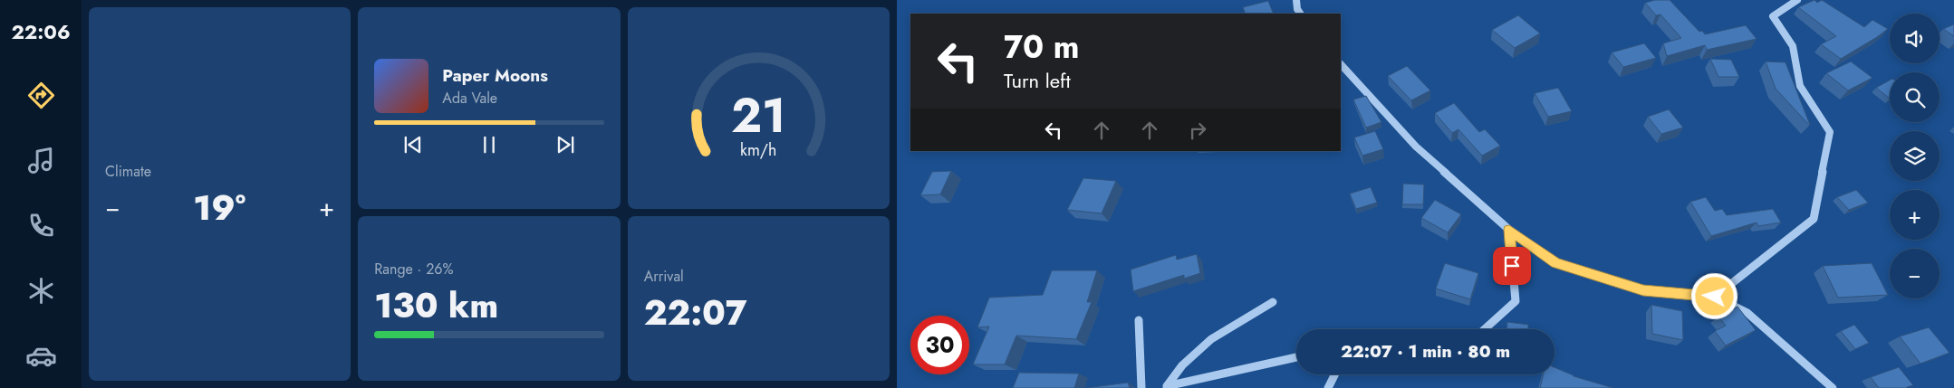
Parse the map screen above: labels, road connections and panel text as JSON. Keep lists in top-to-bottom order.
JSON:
{
  "page": {
    "tabs": "22:06",
    "tile": [
      "Climate",
      ["Range · 26%", "130 km"],
      ["Arrival", "22:07"]
    ],
    "map_buttons": ["+", "−"],
    "turn": ["70 m", "Turn left"],
    "song": ["Paper Moons", "Ada Vale"],
    "heat": ["−", "19°", "+"],
    "limit": "30",
    "trip": "22:07 · 1 min · 80 m",
    "gauge": ["21", "km/h"]
  }
}
